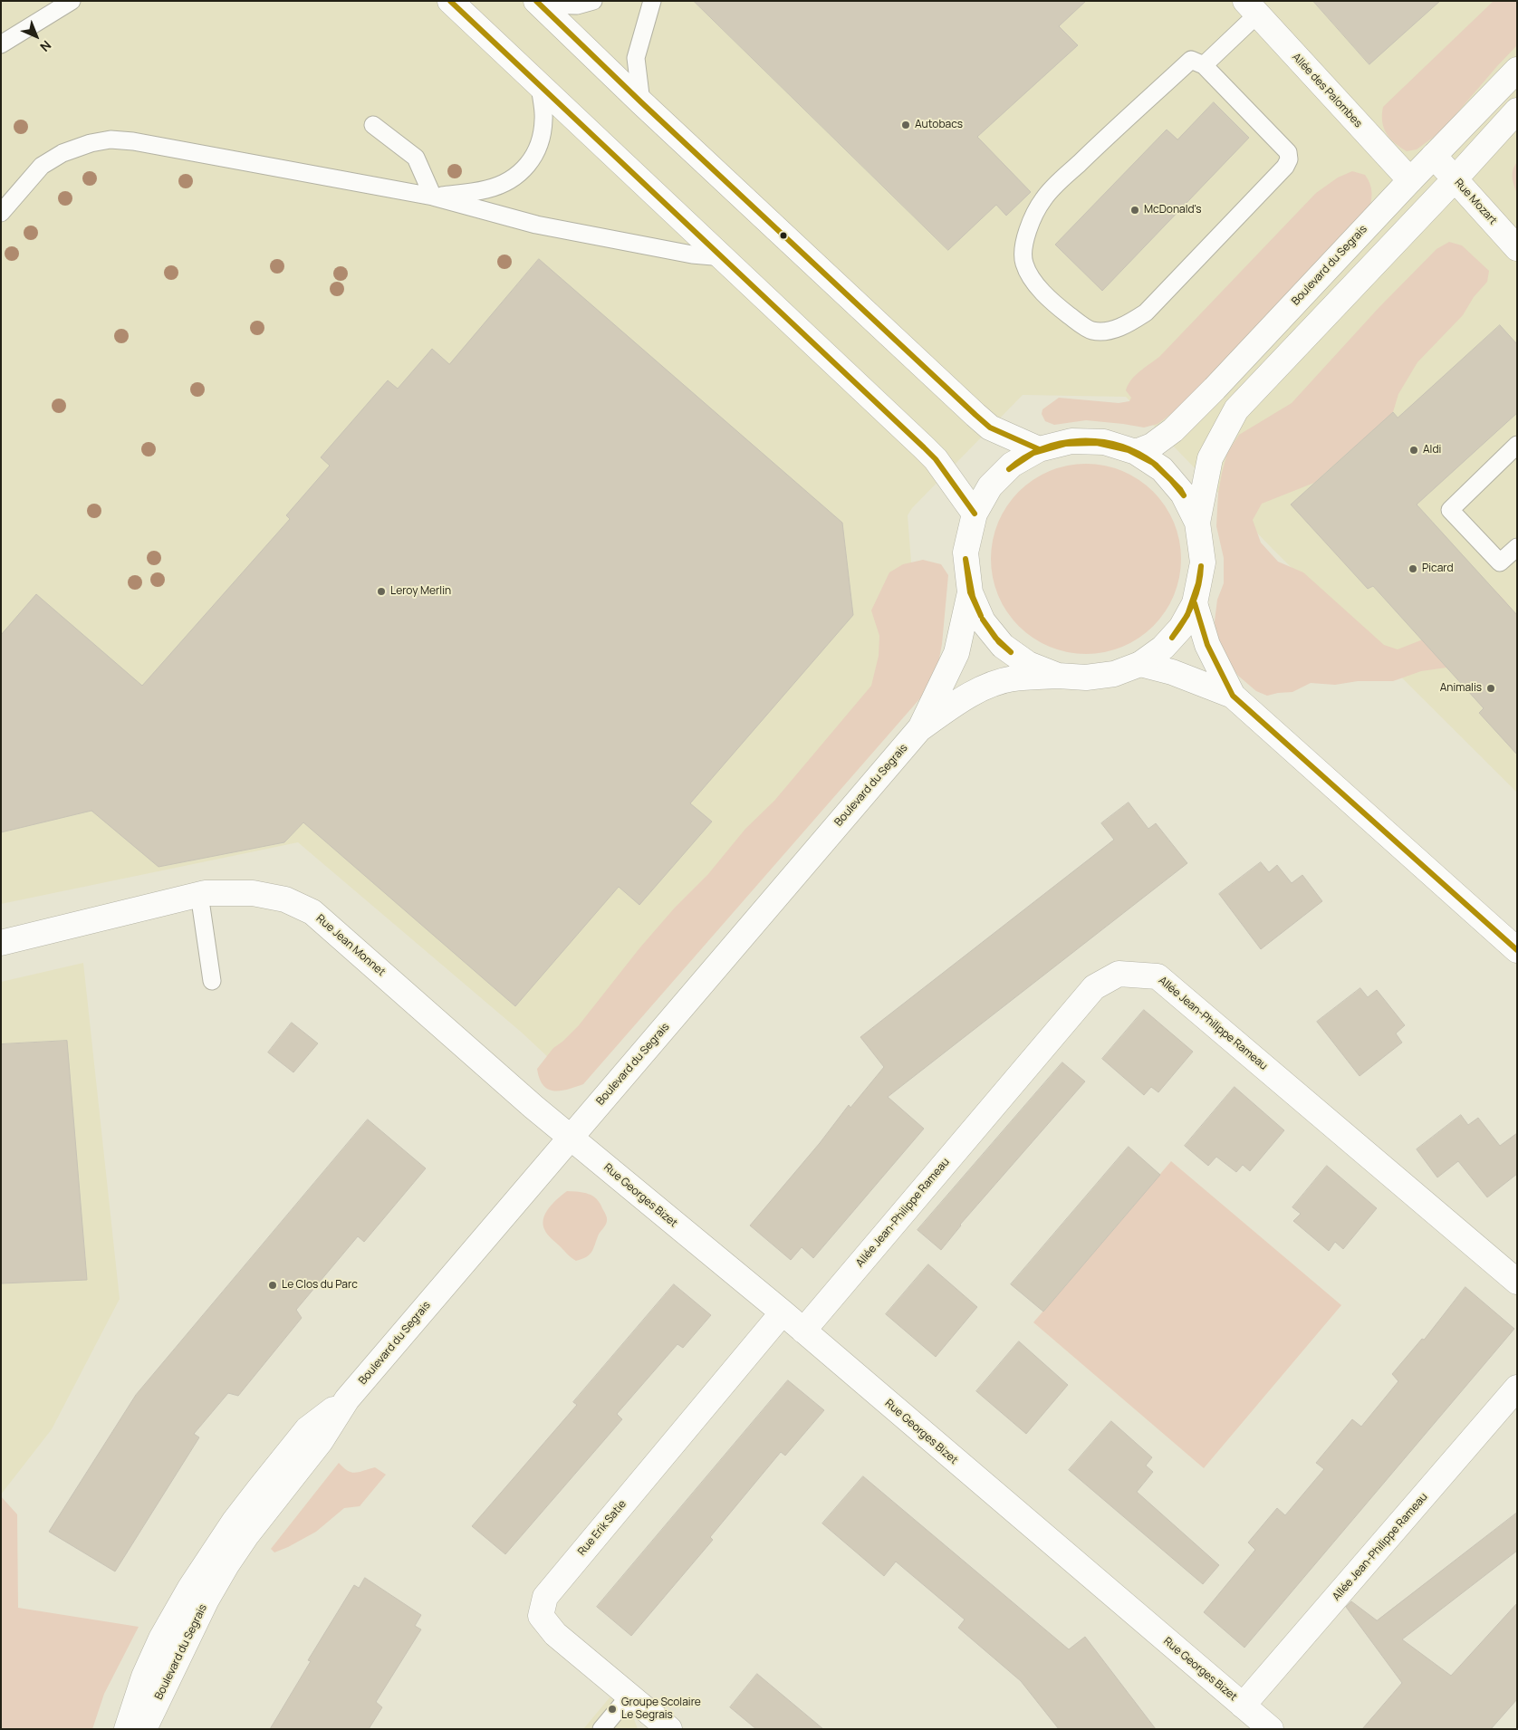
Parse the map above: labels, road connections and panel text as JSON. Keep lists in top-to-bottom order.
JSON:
{
  "streets": {
    "street": [
      "Allée des Palombes",
      "Rue Mozart",
      "Boulevard du Segrais",
      "Rue Jean Monnet",
      "Allée Jean-Philippe Rameau",
      "Rue Georges Bizet",
      "Rue Erik Satie"
    ]
  },
  "crossings": [
    ["Allée des Palombes", "Boulevard du Segrais"],
    ["Rue Mozart", "Boulevard du Segrais"],
    ["Boulevard du Segrais", "Rue Jean Monnet"],
    ["Boulevard du Segrais", "Rue Georges Bizet"],
    ["Rue Jean Monnet", "Rue Georges Bizet"],
    ["Allée Jean-Philippe Rameau", "Rue Georges Bizet"],
    ["Rue Georges Bizet", "Rue Erik Satie"]
  ],
  "places": [
    "Autobacs",
    "McDonald's",
    "Aldi",
    "Picard",
    "Leroy Merlin",
    "Animalis",
    "Le Clos du Parc",
    "Groupe Scolaire Le Segrais"
  ],
  "north": "bottom right"
}
